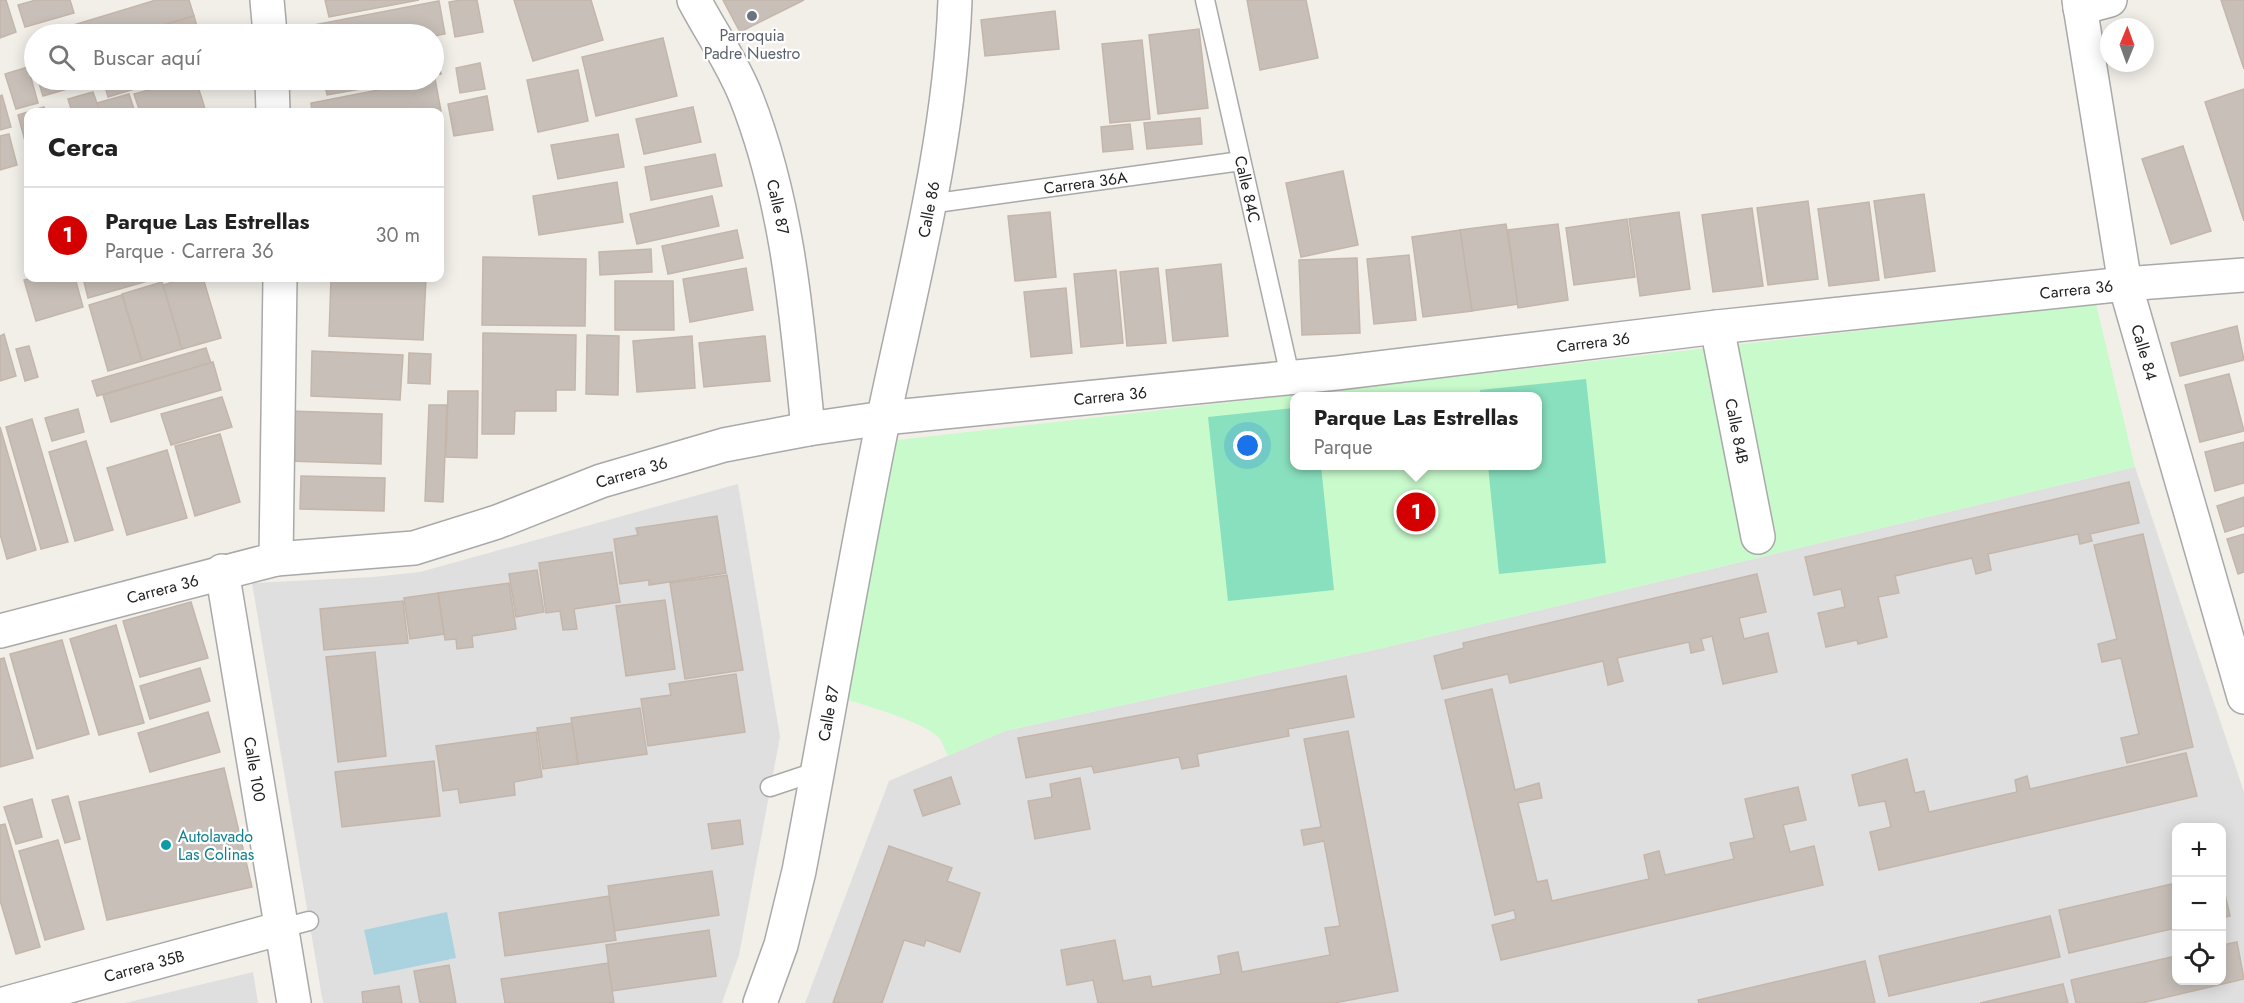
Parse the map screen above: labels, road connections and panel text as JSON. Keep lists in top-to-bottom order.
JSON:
{
  "streets": {
    "street": [
      "Calle 87",
      "Calle 86",
      "Carrera 36",
      "Calle 84",
      "Calle 84B",
      "Calle 100",
      "Carrera 35B"
    ],
    "lane": ["Carrera 36A", "Calle 84C"]
  },
  "crossings": [
    ["Carrera 36A", "Calle 84C"],
    ["Carrera 36A", "Calle 86"],
    ["Calle 84C", "Carrera 36"],
    ["Calle 87", "Calle 86"],
    ["Calle 87", "Carrera 36"],
    ["Calle 86", "Carrera 36"],
    ["Carrera 36", "Calle 84"],
    ["Carrera 36", "Calle 84B"],
    ["Carrera 36", "Calle 100"],
    ["Calle 100", "Carrera 35B"]
  ],
  "places": ["Parroquia Padre Nuestro", "Autolavado Las Colinas"],
  "north": "top",
  "page": {
    "search": "Buscar aquí",
    "heading": "Cerca",
    "list": [
      {
        "mark": "1",
        "name": "Parque Las Estrellas",
        "note": "Parque · Carrera 36",
        "value": "30 m"
      }
    ],
    "popup": ["Parque Las Estrellas", "Parque"],
    "pins": "1",
    "map_buttons": ["+", "−"]
  }
}
